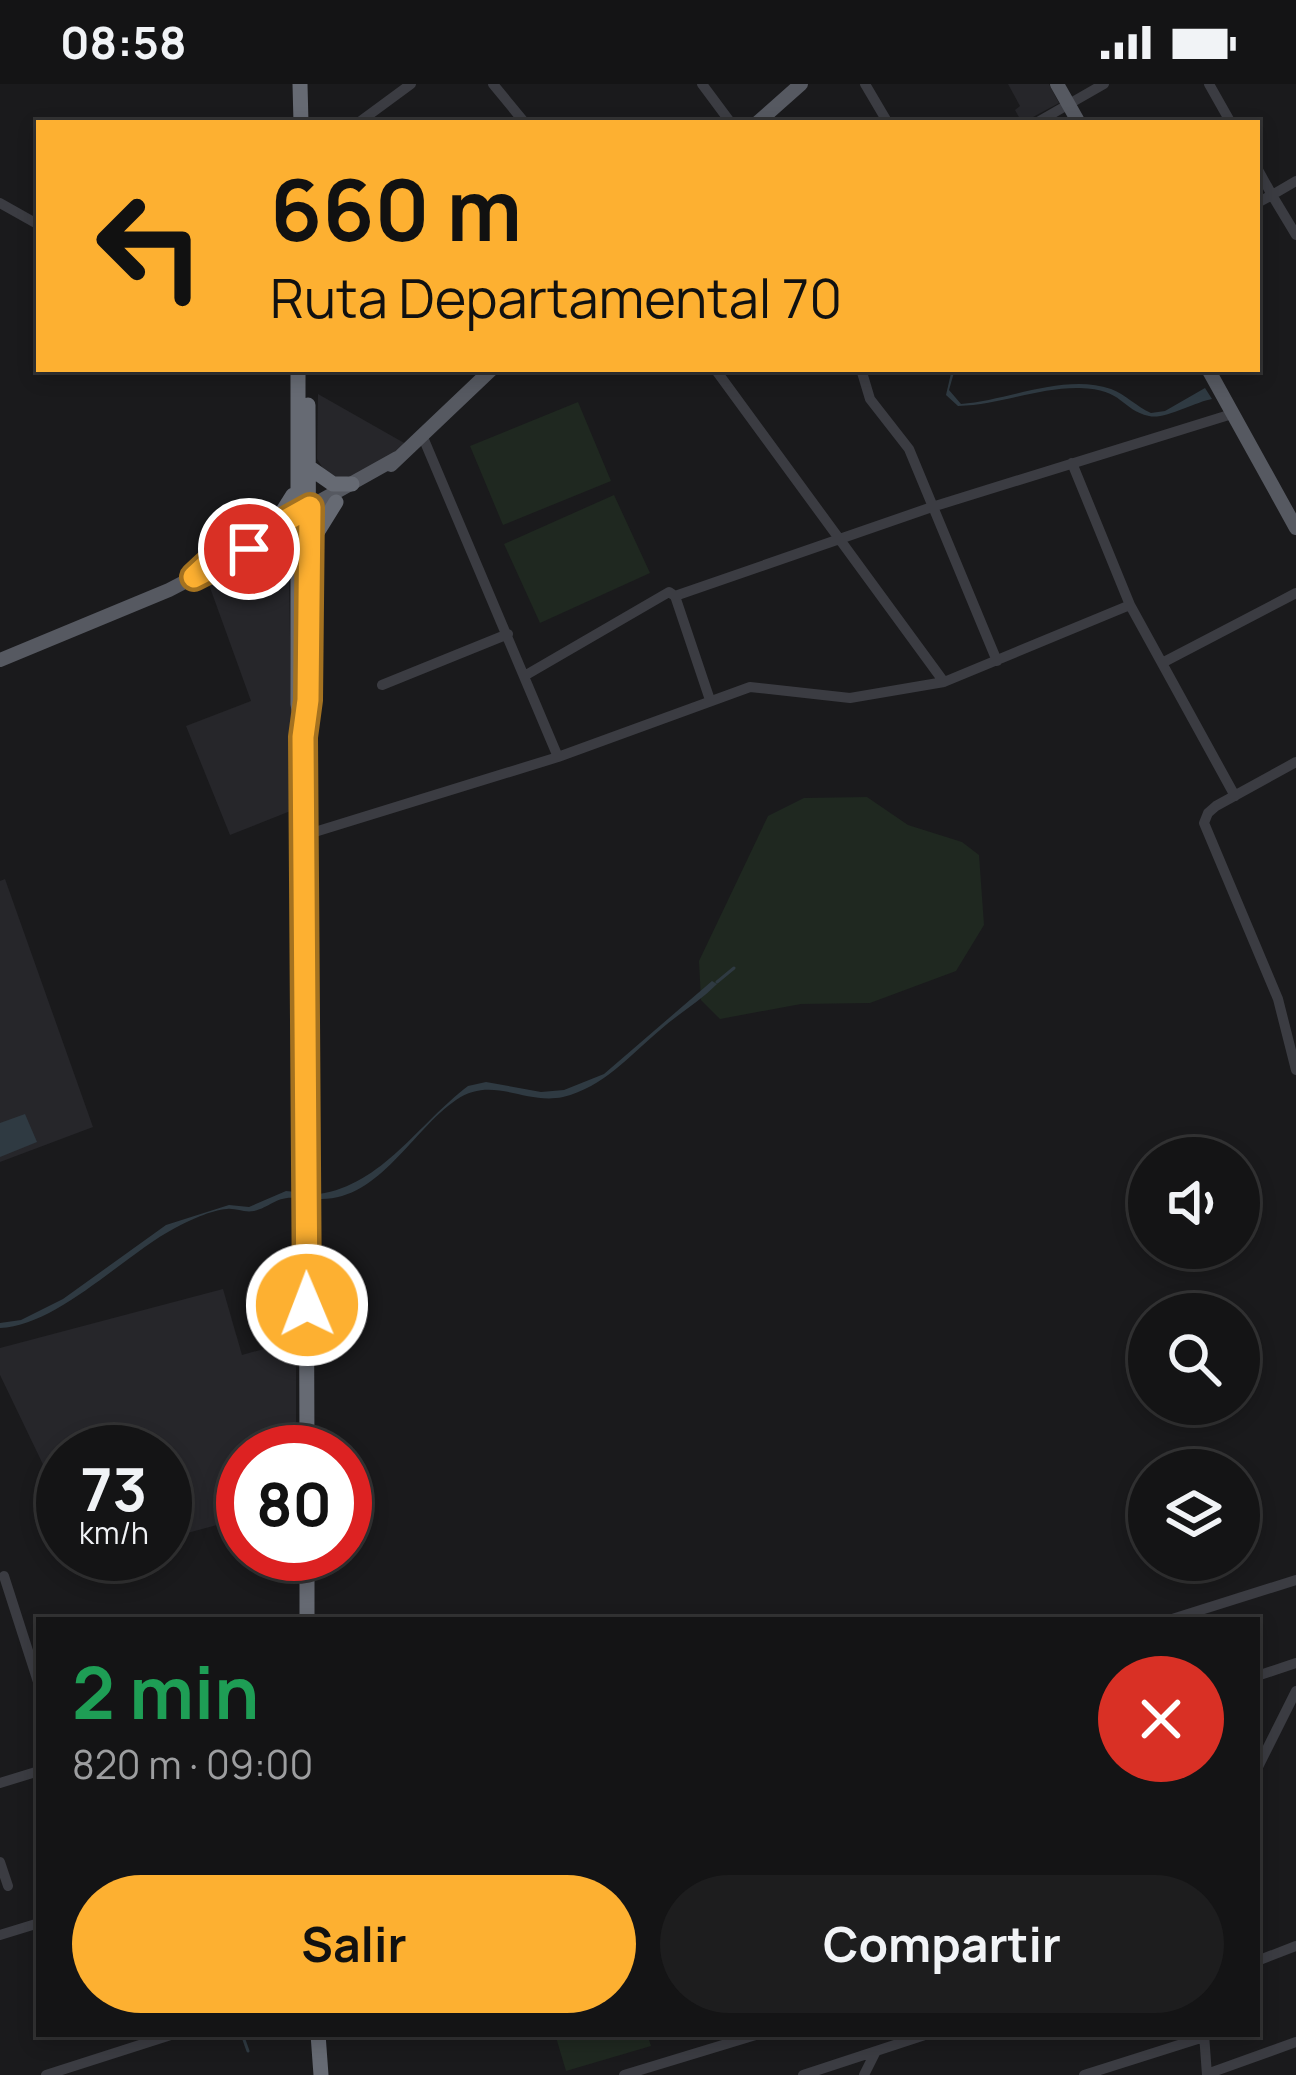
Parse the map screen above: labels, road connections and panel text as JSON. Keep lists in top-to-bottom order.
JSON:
{
  "page": {
    "status": "08:58",
    "turn": ["660 m", "Ruta Departamental 70"],
    "speed": "73 km/h",
    "limit": "80",
    "heading": ["2 min", "820 m · 09:00"],
    "buttons": ["Salir", "Compartir"]
  }
}
